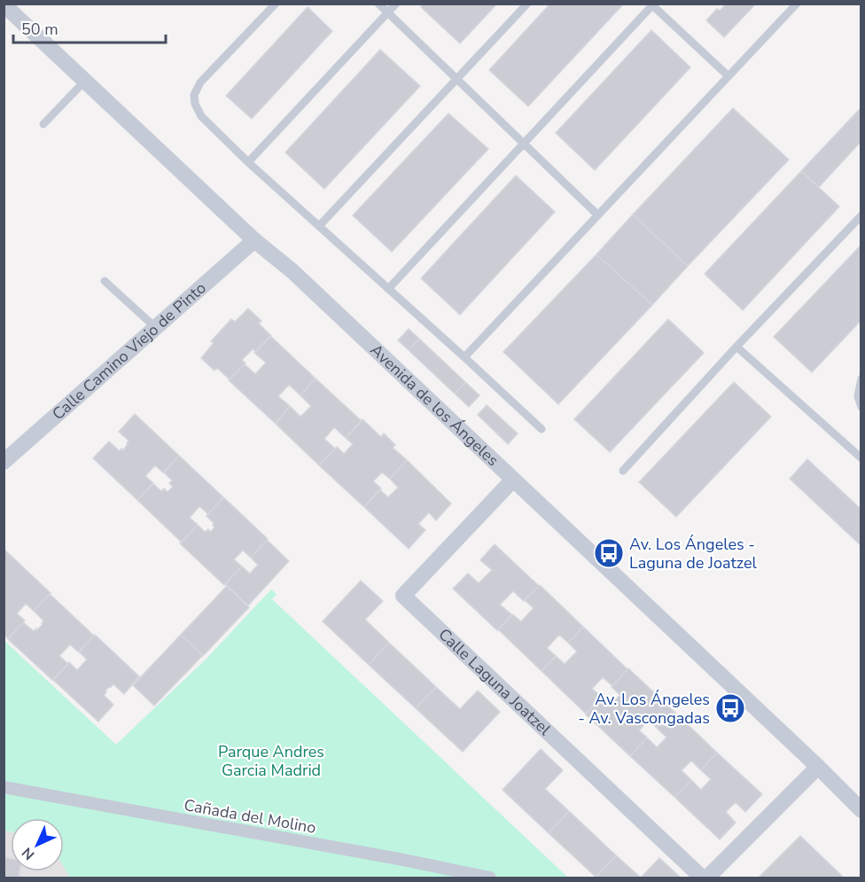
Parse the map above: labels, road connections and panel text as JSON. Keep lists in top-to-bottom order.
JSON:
{
  "streets": {
    "street": [
      "Calle Camino Viejo de Pinto",
      "Avenida de los Ángeles",
      "Calle Laguna Joatzel",
      "Cañada del Molino"
    ]
  },
  "crossings": [
    ["Calle Camino Viejo de Pinto", "Avenida de los Ángeles"],
    ["Avenida de los Ángeles", "Calle Laguna Joatzel"]
  ],
  "parks": ["Parque Andres Garcia Madrid"],
  "places": {
    "bus stop": ["Av. Los Ángeles - Laguna de Joatzel", "Av. Los Ángeles - Av. Vascongadas"]
  },
  "scale_bar": "50 m",
  "north": "bottom left"
}
